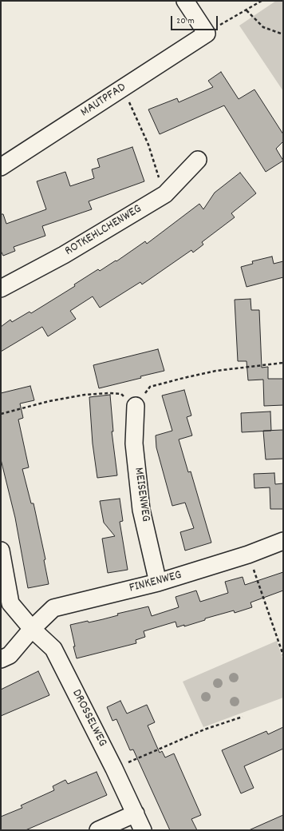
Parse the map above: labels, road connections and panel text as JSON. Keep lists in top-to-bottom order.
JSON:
{
  "streets": {
    "street": [
      "MAUTPFAD",
      "ROTKEHLCHENWEG",
      "MEISENWEG",
      "FINKENWEG",
      "DROSSELWEG"
    ]
  },
  "crossings": [
    ["MEISENWEG", "FINKENWEG"],
    ["FINKENWEG", "DROSSELWEG"]
  ],
  "scale_bar": "20 m"
}
